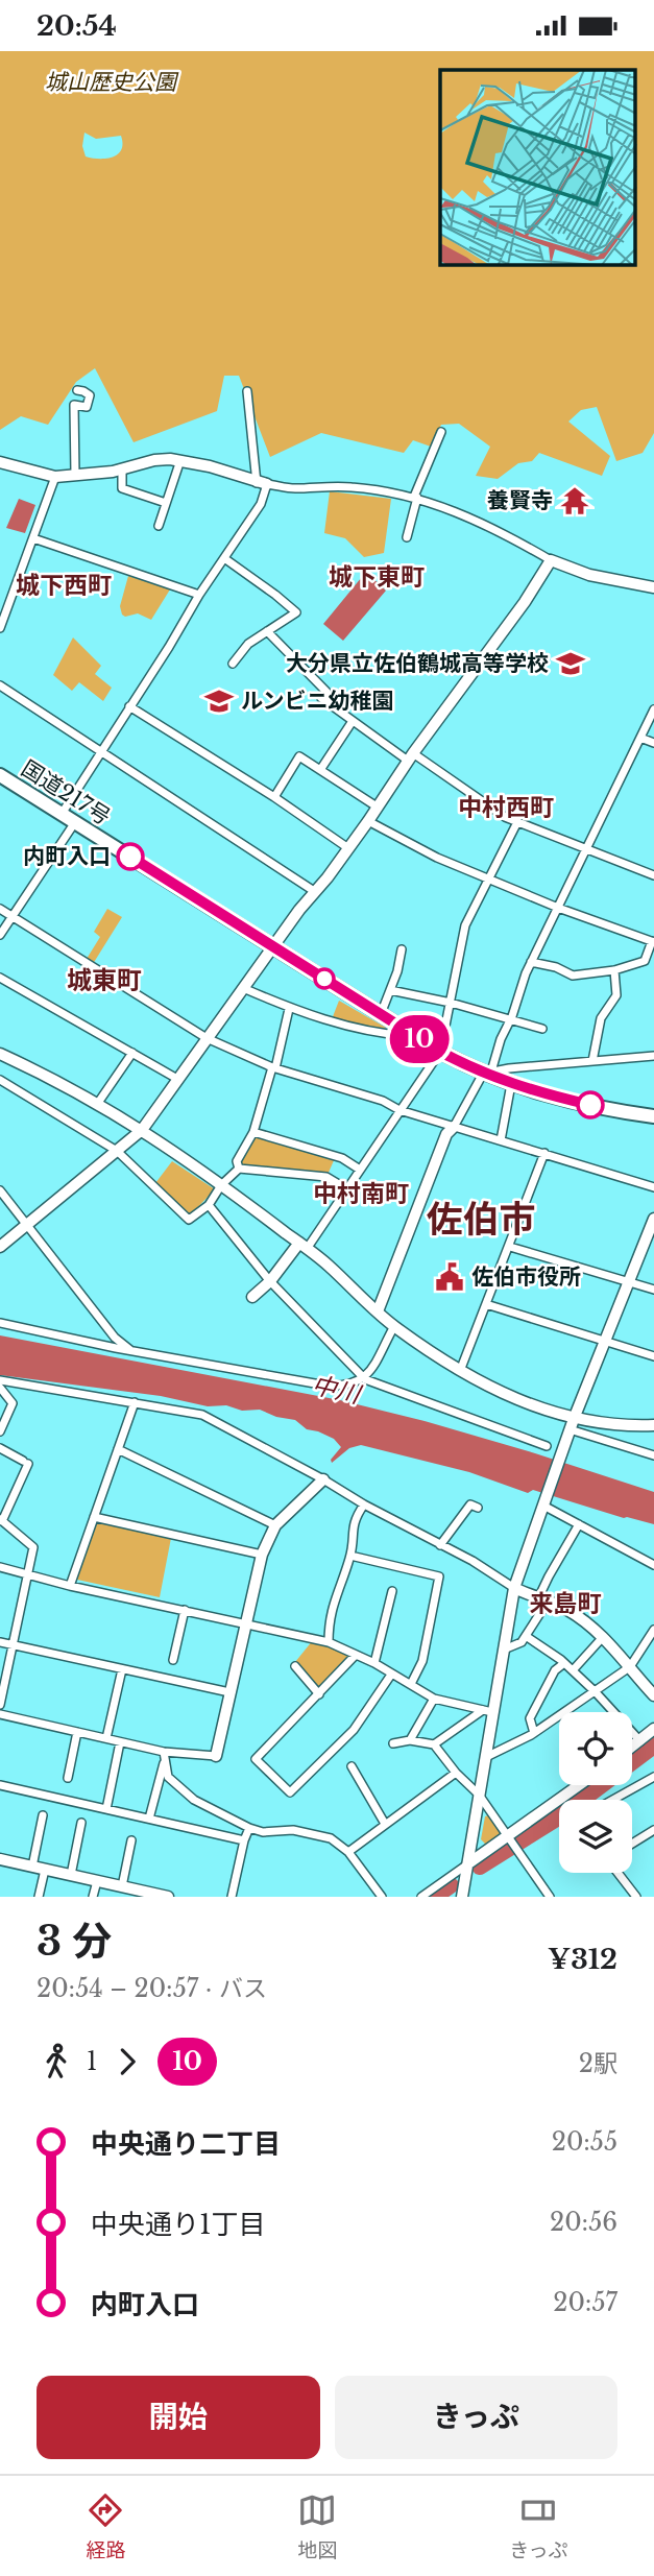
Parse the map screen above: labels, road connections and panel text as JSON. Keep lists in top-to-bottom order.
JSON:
{
  "streets": {
    "highway": ["国道217号"]
  },
  "districts": [
    "城下東町",
    "城下西町",
    "中村西町",
    "城東町",
    "中村南町",
    "佐伯市",
    "来島町"
  ],
  "water": ["中川"],
  "parks": ["城山歴史公園"],
  "places": {
    "temple": ["養賢寺"],
    "school or university": ["大分県立佐伯鶴城高等学校", "ルンビニ幼稚園"],
    "other": ["内町入口"],
    "public building": ["佐伯市役所"]
  },
  "lines": ["bus line 10"],
  "page": {
    "status": "20:54",
    "on_map": "10",
    "heading": ["3 分", "20:54 – 20:57 · バス", "¥312"],
    "legs": ["1", "10", "2駅"],
    "list": [
      {
        "name": "中央通り二丁目",
        "value": "20:55"
      },
      {
        "name": "中央通り1丁目",
        "value": "20:56"
      },
      {
        "name": "内町入口",
        "value": "20:57"
      }
    ],
    "buttons": ["開始", "きっぷ"],
    "tabs": ["経路", "地図", "きっぷ"]
  }
}
